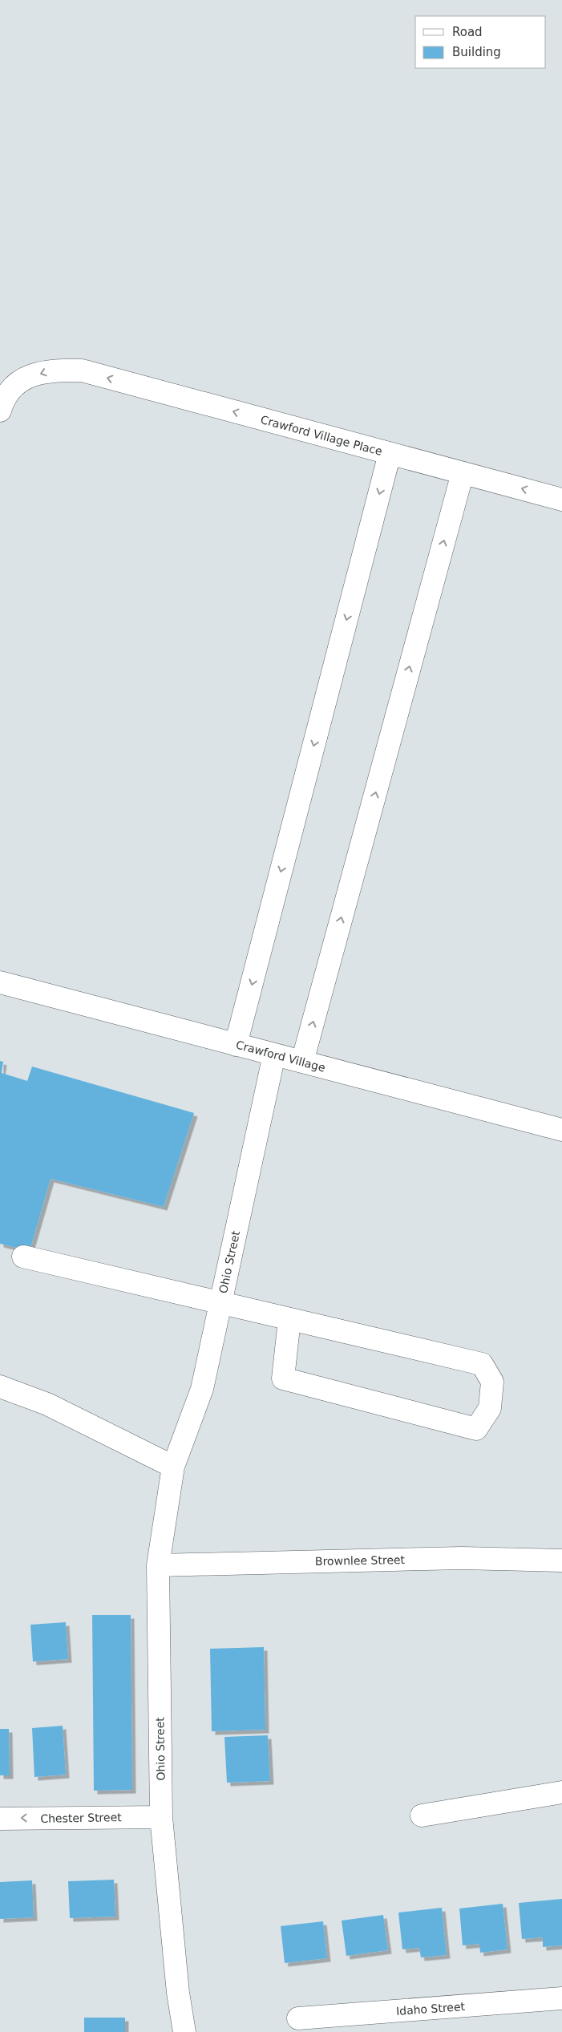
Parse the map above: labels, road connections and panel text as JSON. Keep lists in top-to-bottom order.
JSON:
{
  "streets": {
    "street": [
      "Crawford Village Place",
      "Crawford Village",
      "Ohio Street",
      "Brownlee Street",
      "Chester Street",
      "Idaho Street"
    ]
  },
  "crossings": [
    ["Crawford Village", "Ohio Street"],
    ["Ohio Street", "Brownlee Street"],
    ["Ohio Street", "Chester Street"]
  ],
  "one_way": ["Crawford Village Place", "Chester Street"],
  "legend": ["Road", "Building"]
}
